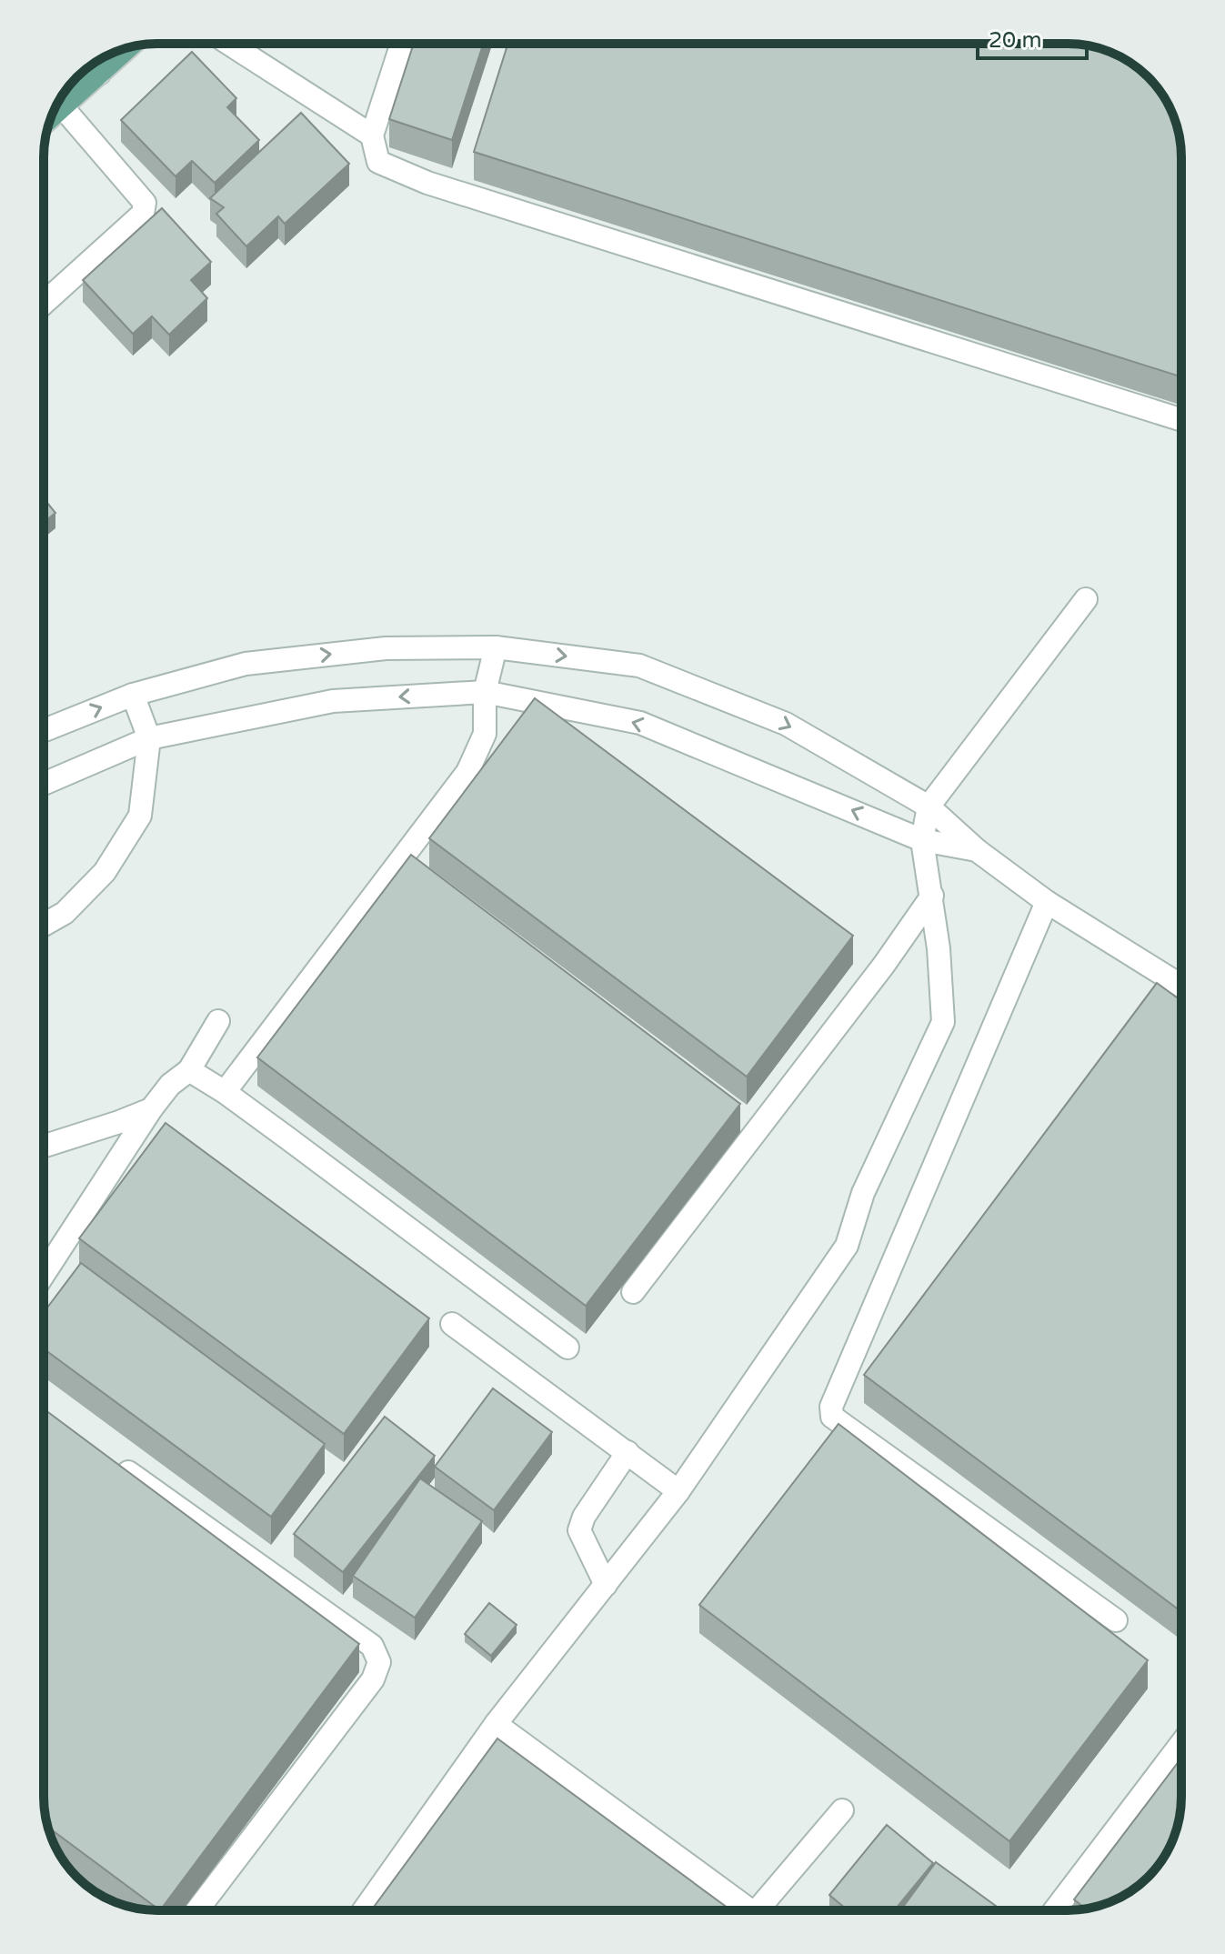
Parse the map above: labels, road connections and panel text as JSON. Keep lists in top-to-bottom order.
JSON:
{
  "scale_bar": "20 m"
}
